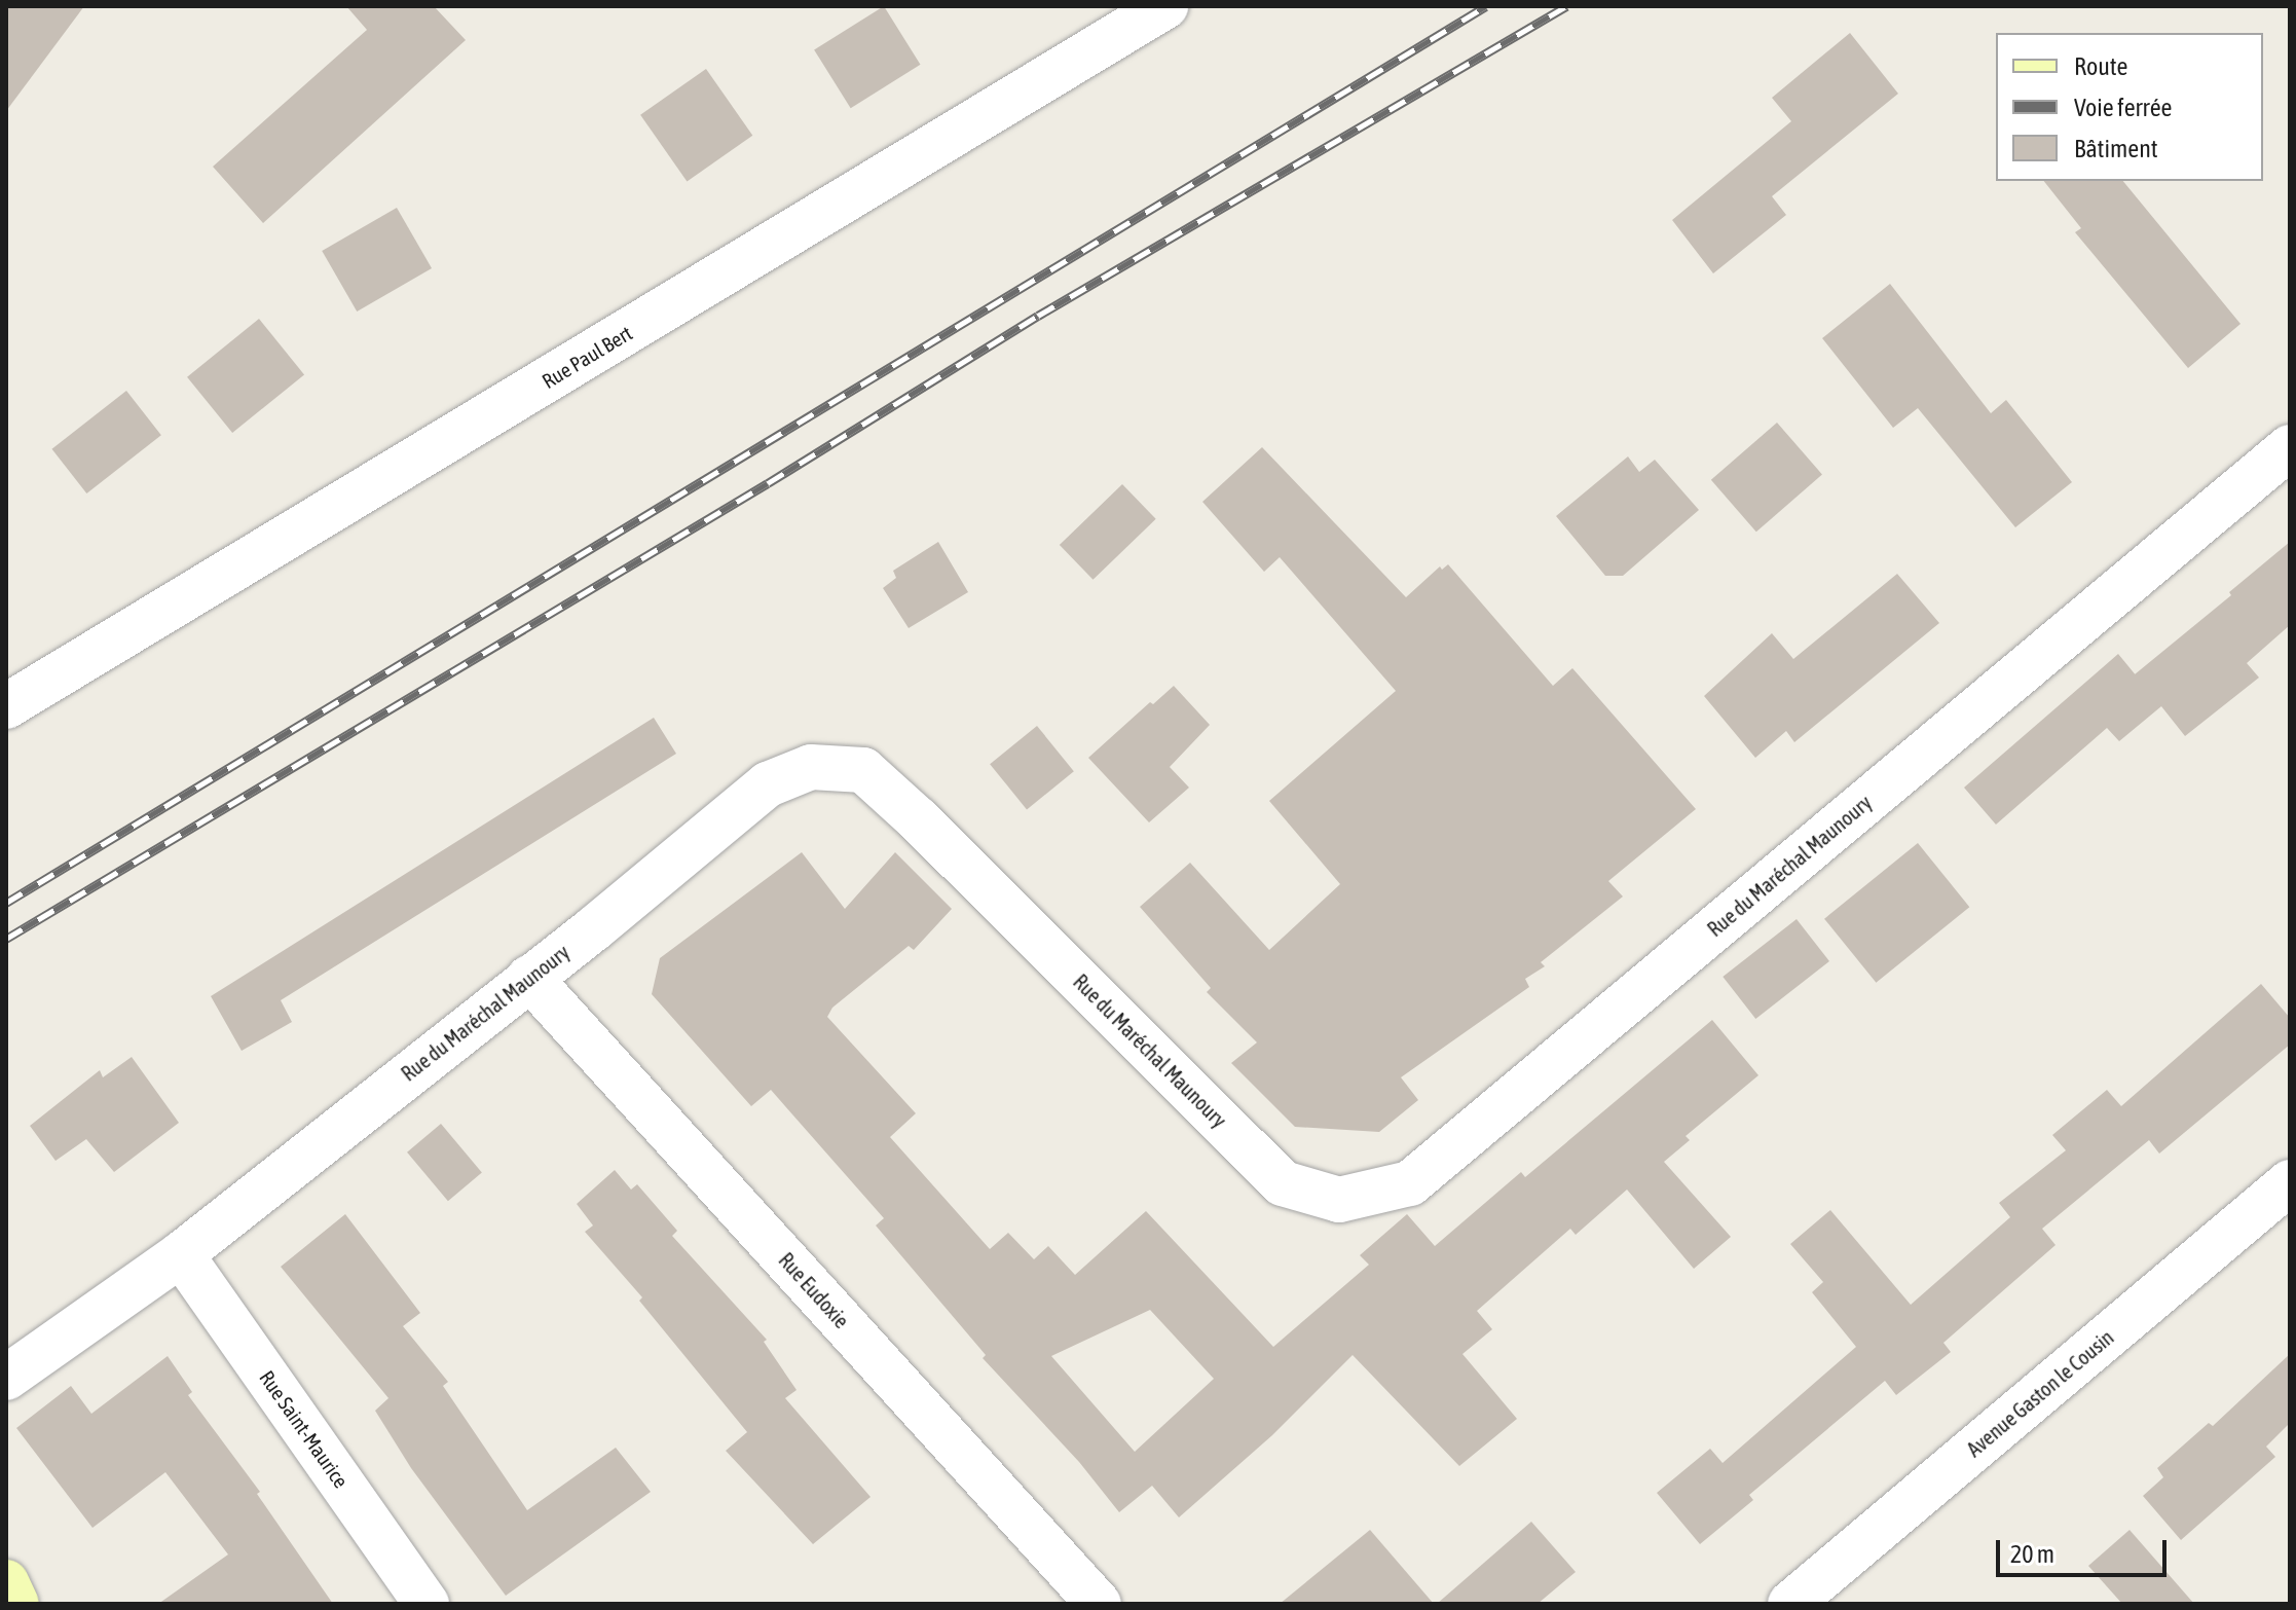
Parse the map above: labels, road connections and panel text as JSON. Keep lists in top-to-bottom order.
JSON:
{
  "streets": {
    "street": [
      "Rue Paul Bert",
      "Rue du Maréchal Maunoury",
      "Rue Eudoxie",
      "Avenue Gaston le Cousin",
      "Rue Saint-Maurice"
    ]
  },
  "crossings": [
    ["Rue du Maréchal Maunoury", "Rue Eudoxie"],
    ["Rue du Maréchal Maunoury", "Rue Saint-Maurice"]
  ],
  "legend": ["Route", "Voie ferrée", "Bâtiment"],
  "scale_bar": "20 m"
}
